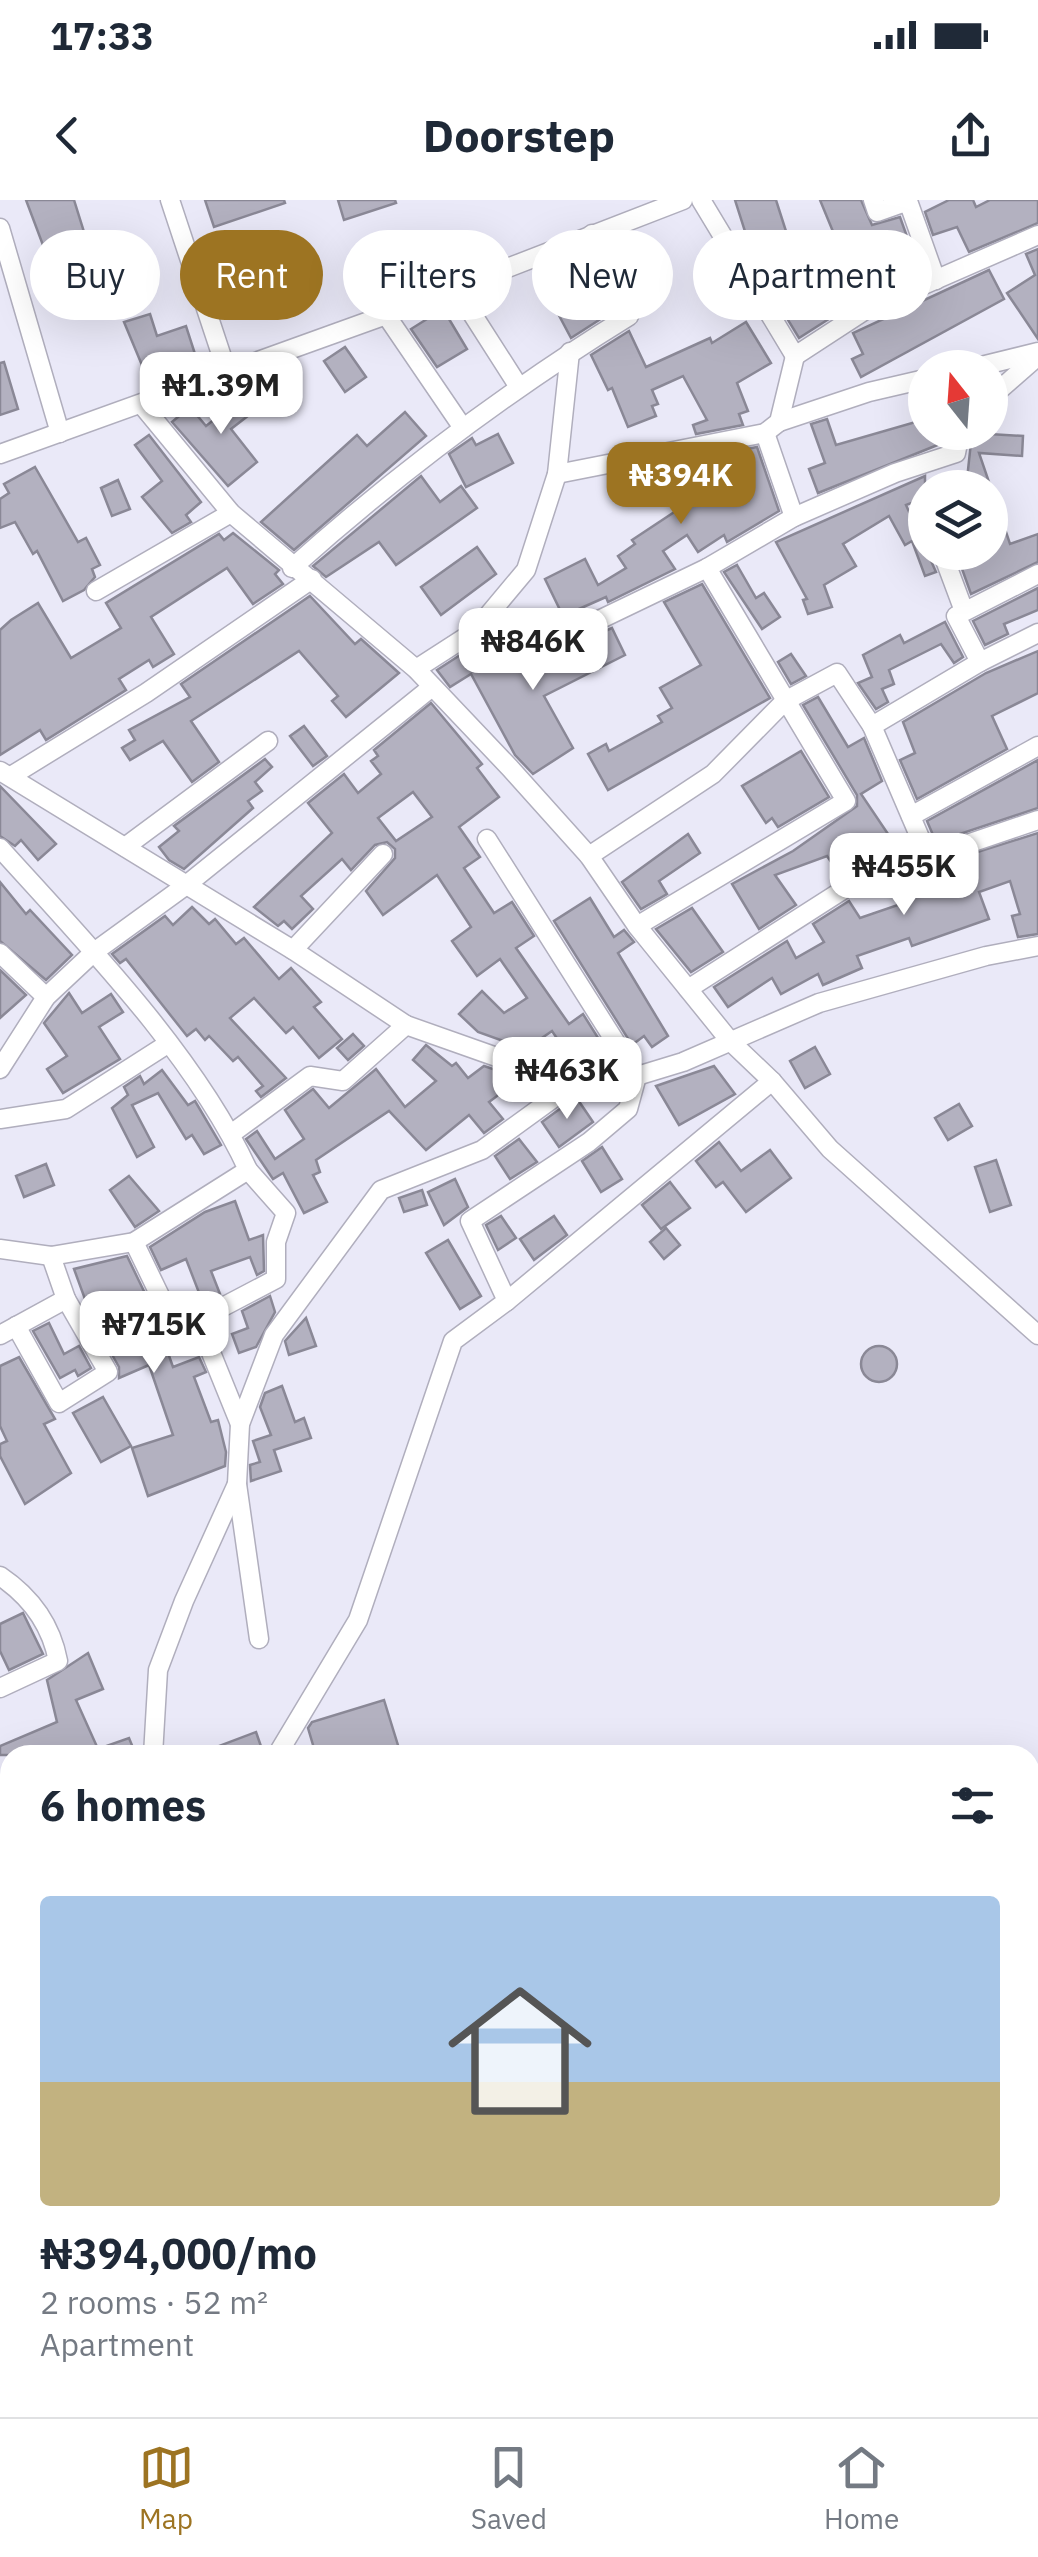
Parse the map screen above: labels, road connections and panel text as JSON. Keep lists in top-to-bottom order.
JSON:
{
  "north": "top",
  "page": {
    "status": "17:33",
    "header": "Doorstep",
    "chip": [
      "Buy",
      "Rent",
      "Filters",
      "New",
      "Apartment"
    ],
    "price": [
      "₦1.39M",
      "₦394K",
      "₦846K",
      "₦455K",
      "₦463K",
      "₦715K"
    ],
    "heading": "6 homes",
    "list": [
      {
        "name": "₦394,000/mo",
        "note": "2 rooms · 52 m² · Apartment"
      }
    ],
    "tabs": ["Map", "Saved", "Home"]
  }
}
